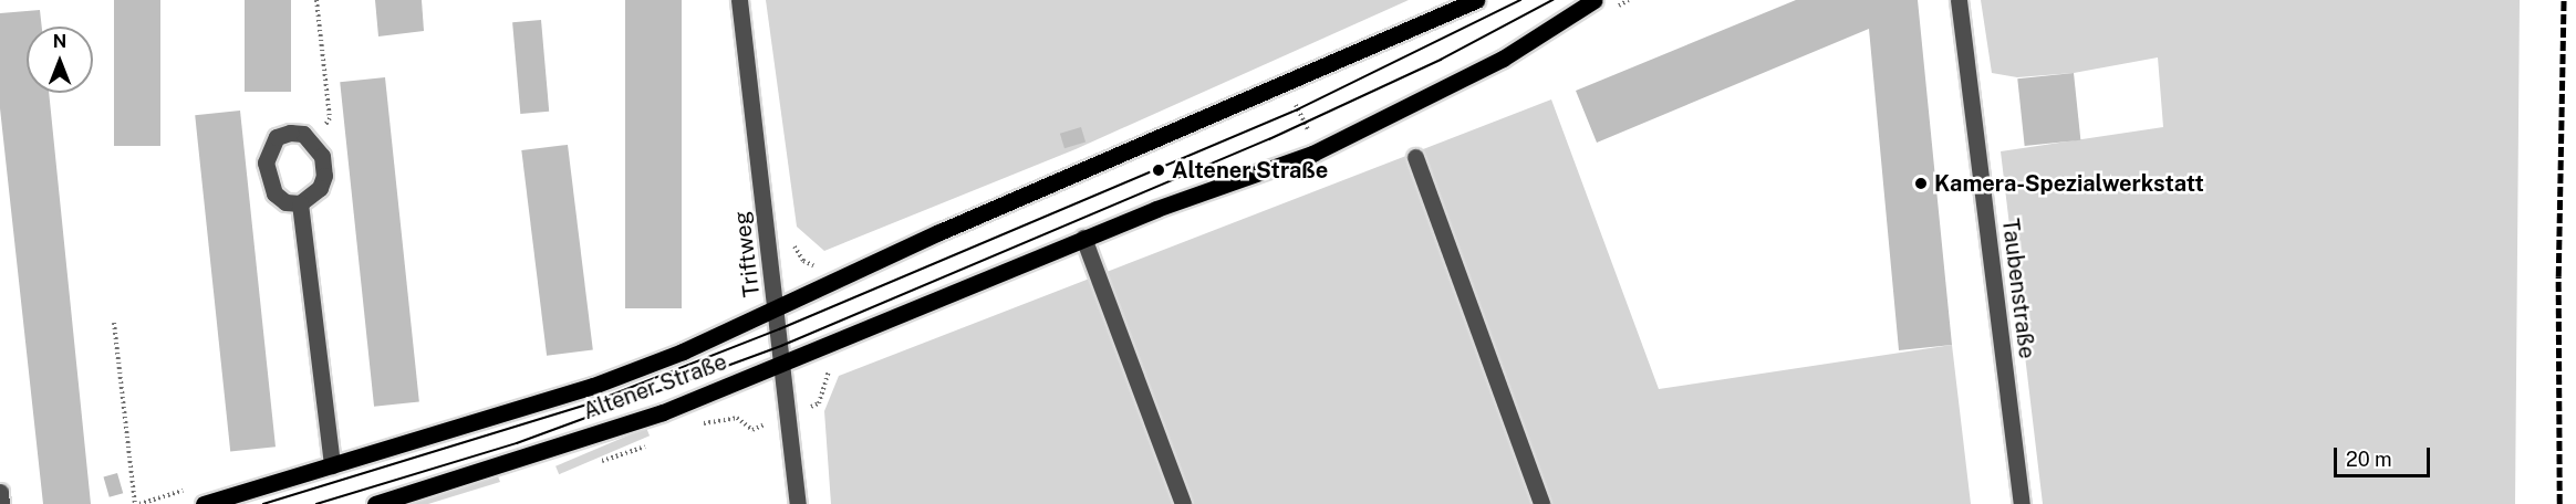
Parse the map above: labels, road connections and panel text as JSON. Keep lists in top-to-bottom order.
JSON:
{
  "streets": {
    "main road": ["Altener Straße"],
    "street": ["Triftweg", "Taubenstraße"]
  },
  "crossings": [
    ["Triftweg", "Altener Straße"]
  ],
  "places": ["Altener Straße", "Kamera-Spezialwerkstatt"],
  "scale_bar": "20 m",
  "north": "top"
}
